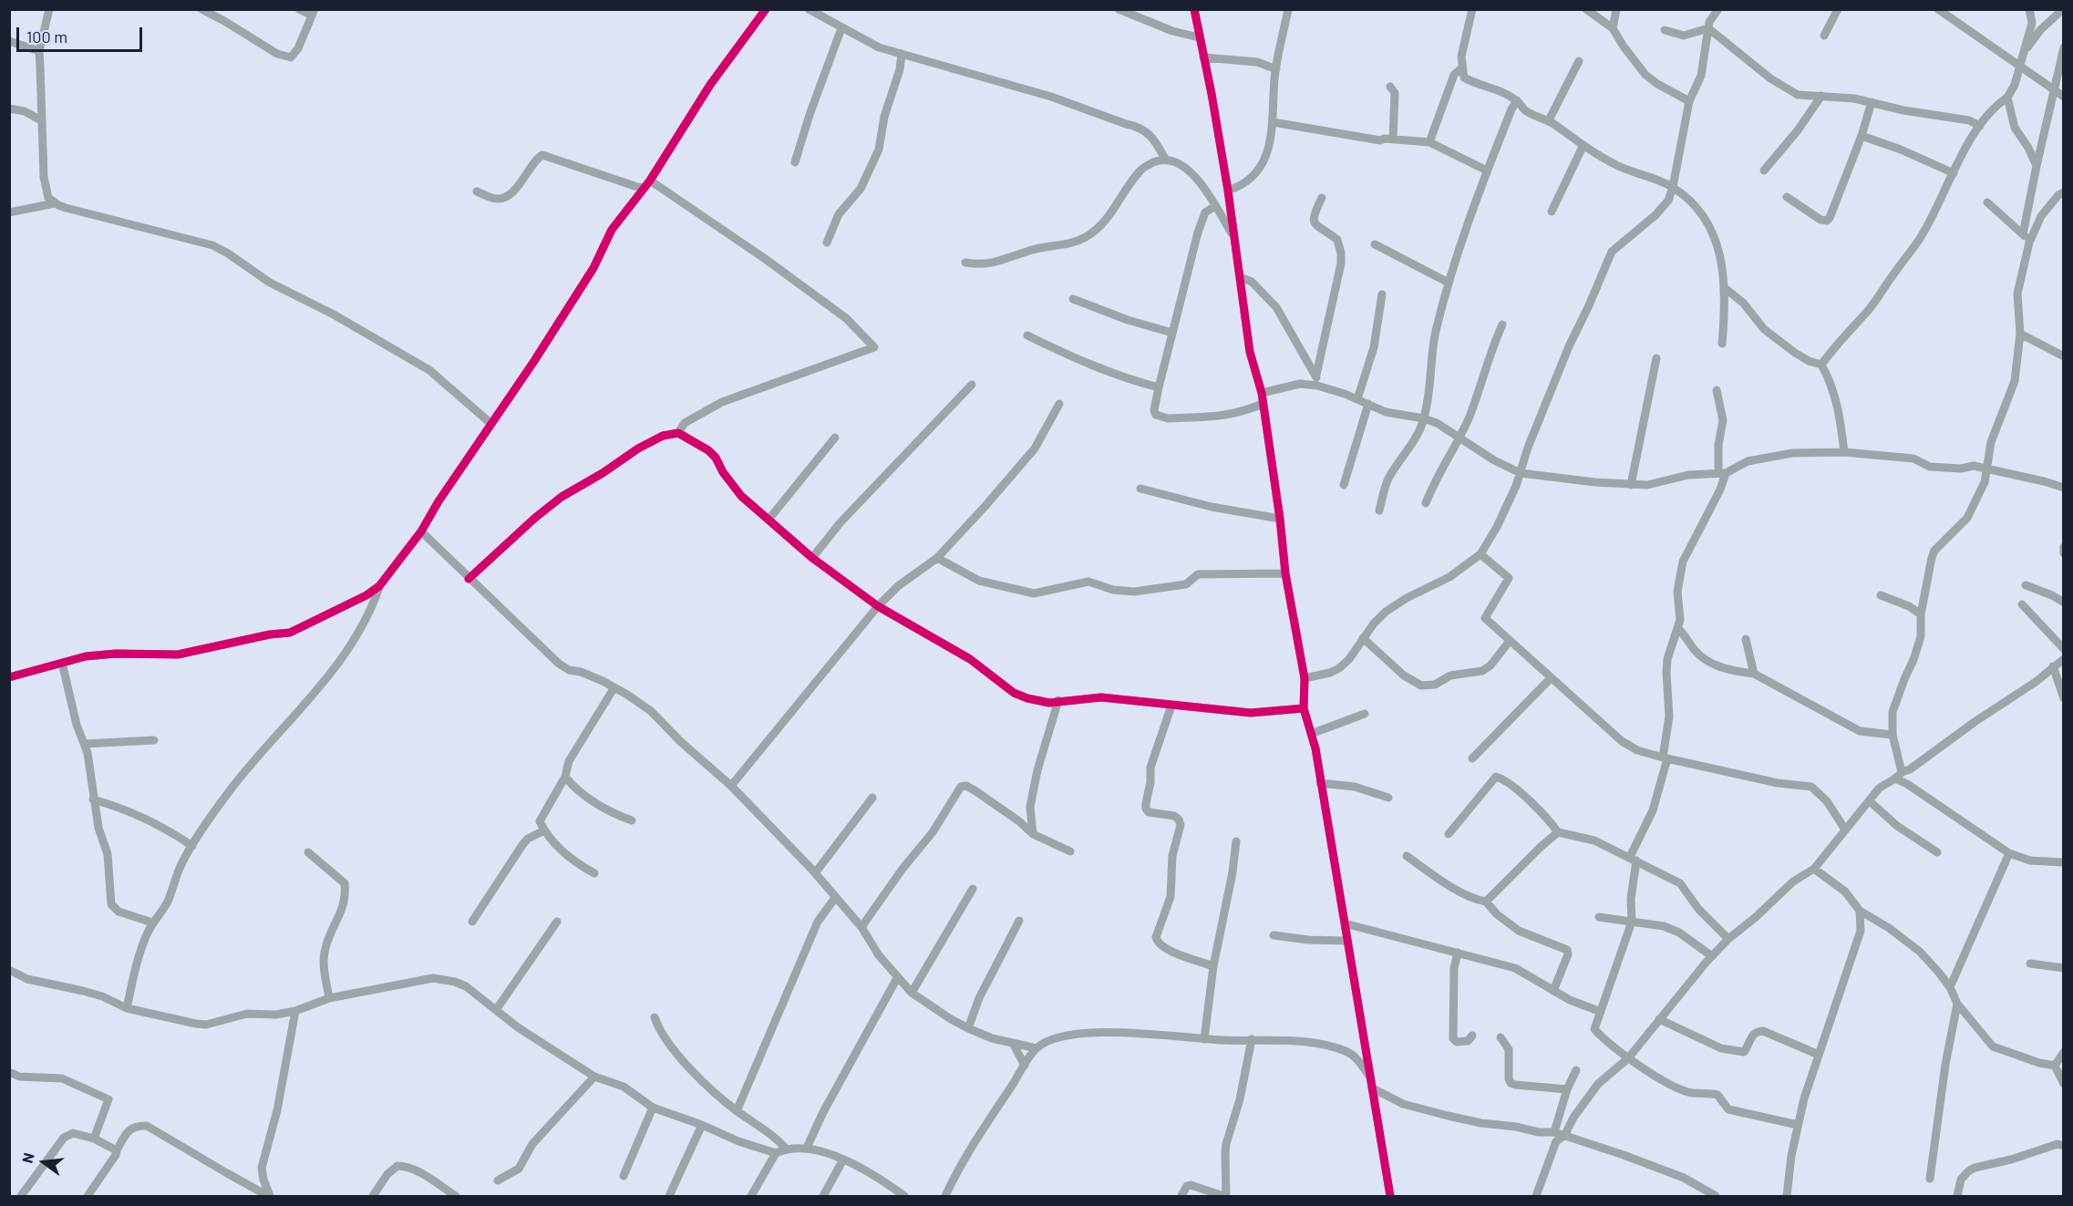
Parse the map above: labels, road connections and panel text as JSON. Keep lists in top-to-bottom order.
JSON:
{
  "scale_bar": "100 m",
  "north": "left"
}
